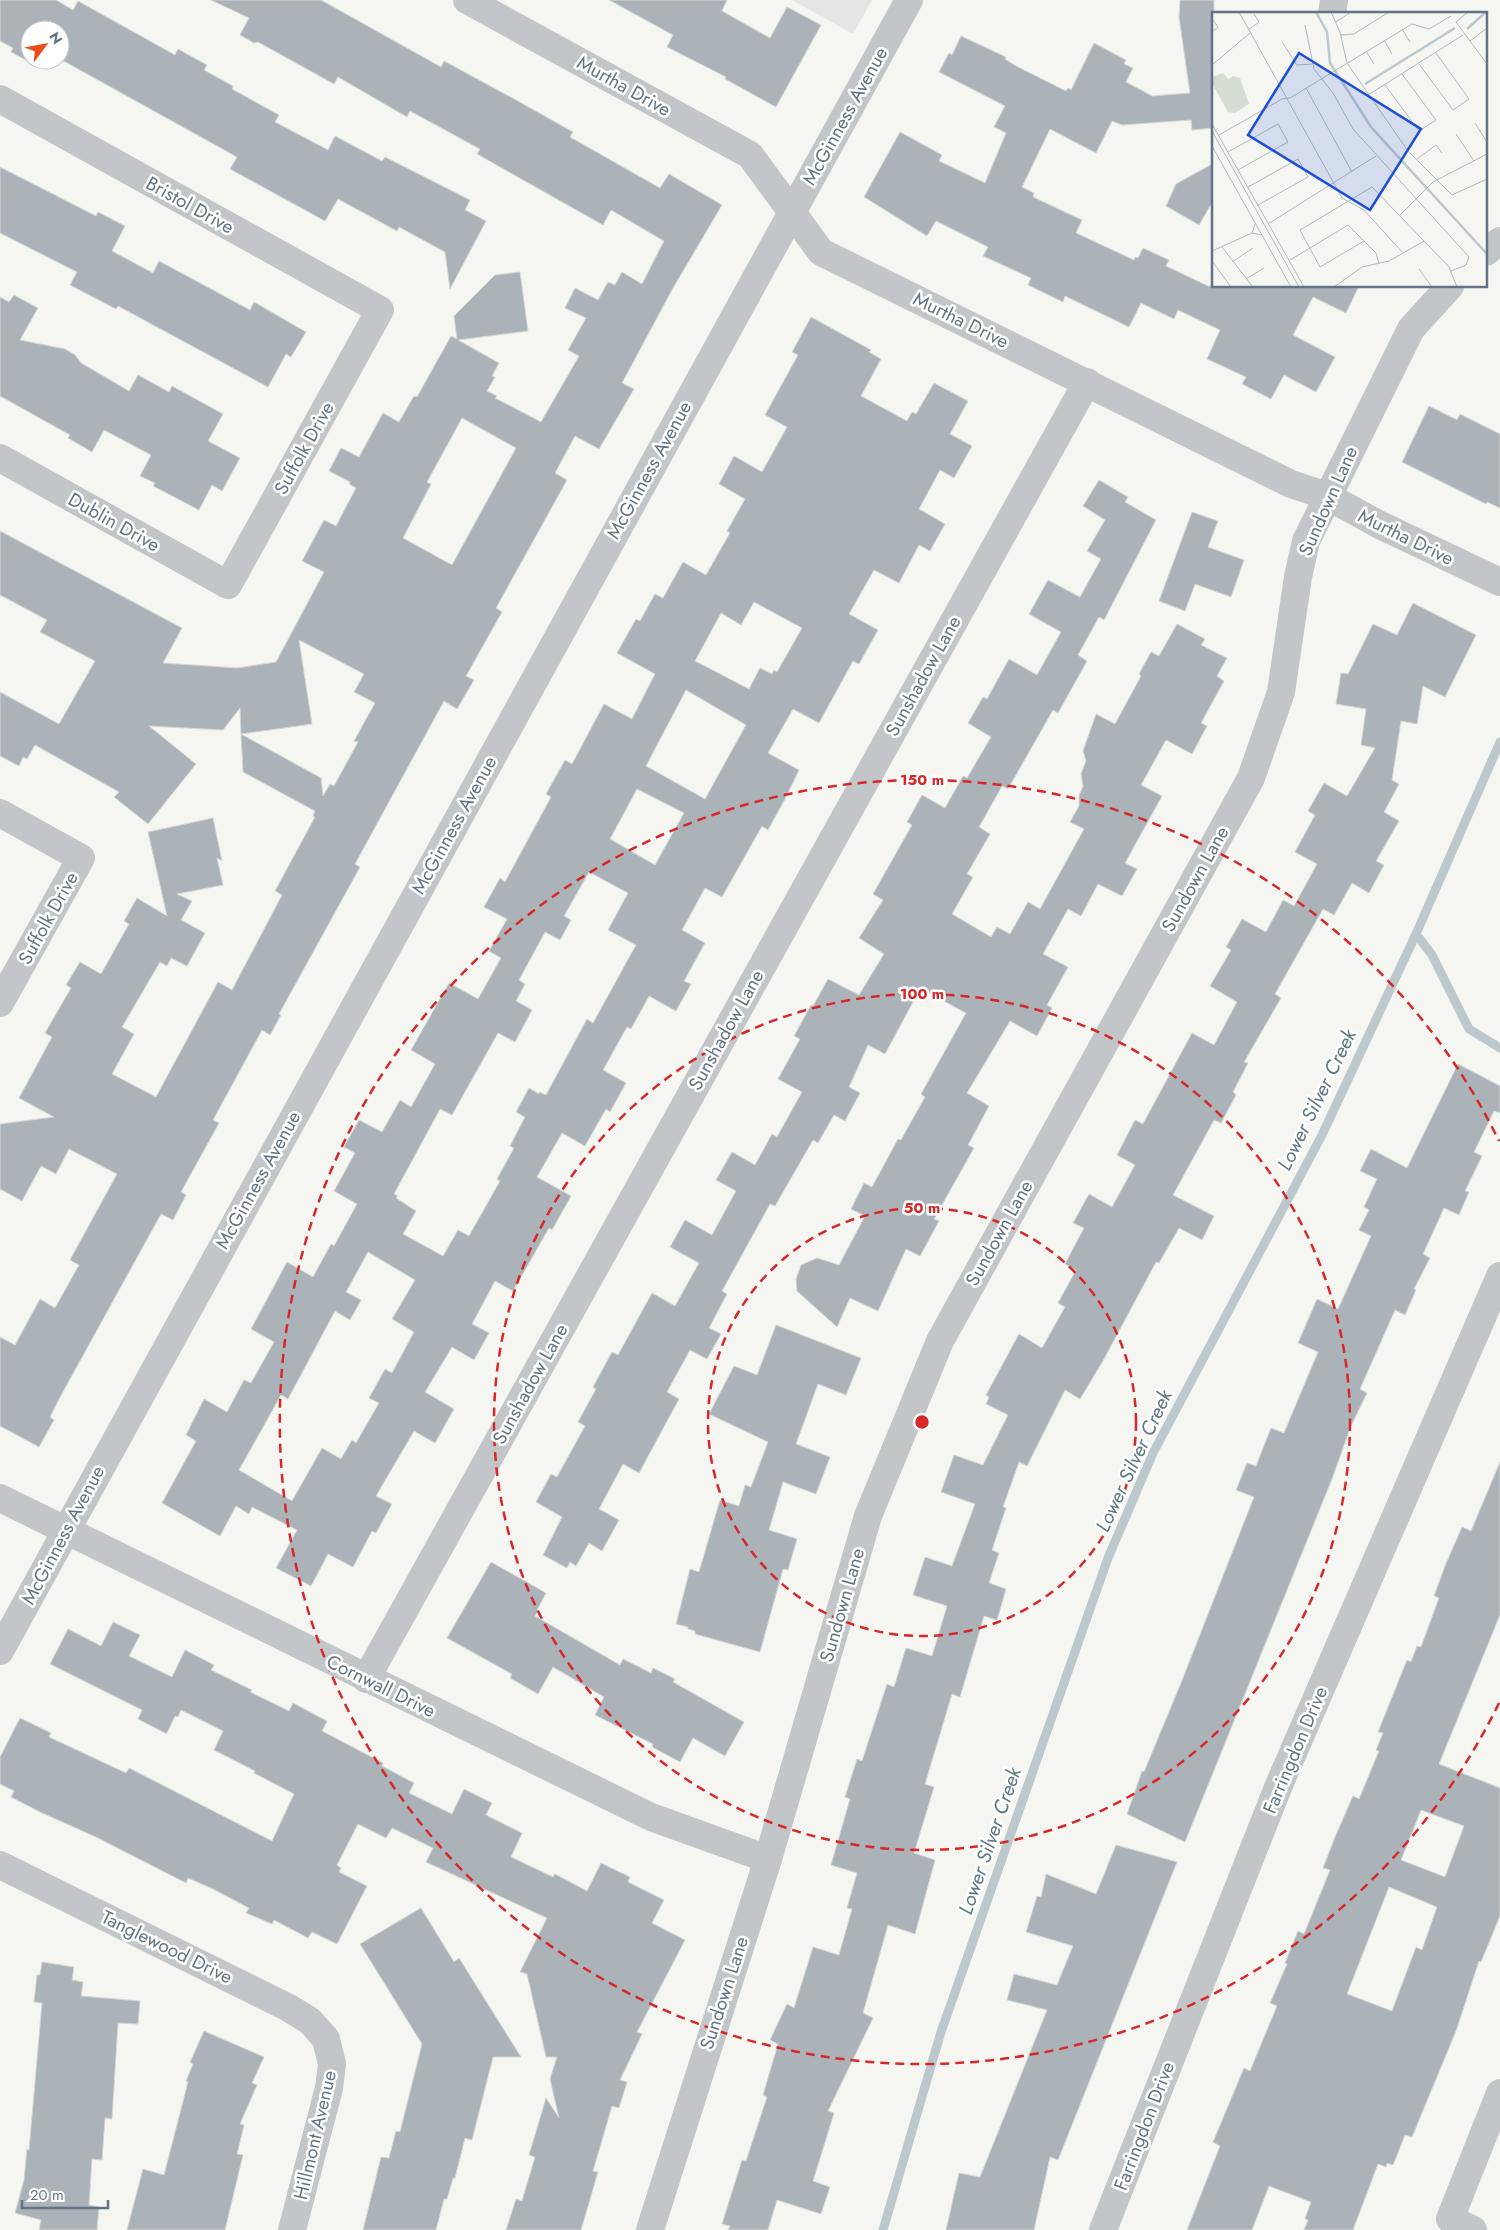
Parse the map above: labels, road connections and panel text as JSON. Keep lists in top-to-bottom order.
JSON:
{
  "streets": {
    "street": [
      "Murtha Drive",
      "McGinness Avenue",
      "Bristol Drive",
      "Suffolk Drive",
      "Sundown Lane",
      "Dublin Drive",
      "Sunshadow Lane",
      "Cornwall Drive",
      "Farringdon Drive",
      "Tanglewood Drive",
      "Hillmont Avenue"
    ]
  },
  "crossings": [
    ["Murtha Drive", "McGinness Avenue"],
    ["Murtha Drive", "Sundown Lane"],
    ["Murtha Drive", "Sunshadow Lane"],
    ["McGinness Avenue", "Cornwall Drive"],
    ["Bristol Drive", "Suffolk Drive"],
    ["Suffolk Drive", "Dublin Drive"],
    ["Sundown Lane", "Cornwall Drive"],
    ["Sunshadow Lane", "Cornwall Drive"],
    ["Tanglewood Drive", "Hillmont Avenue"]
  ],
  "water": ["Lower Silver Creek"],
  "scale_bar": "20 m",
  "north": "top right",
  "rings": ["150 m", "100 m", "50 m"]
}
